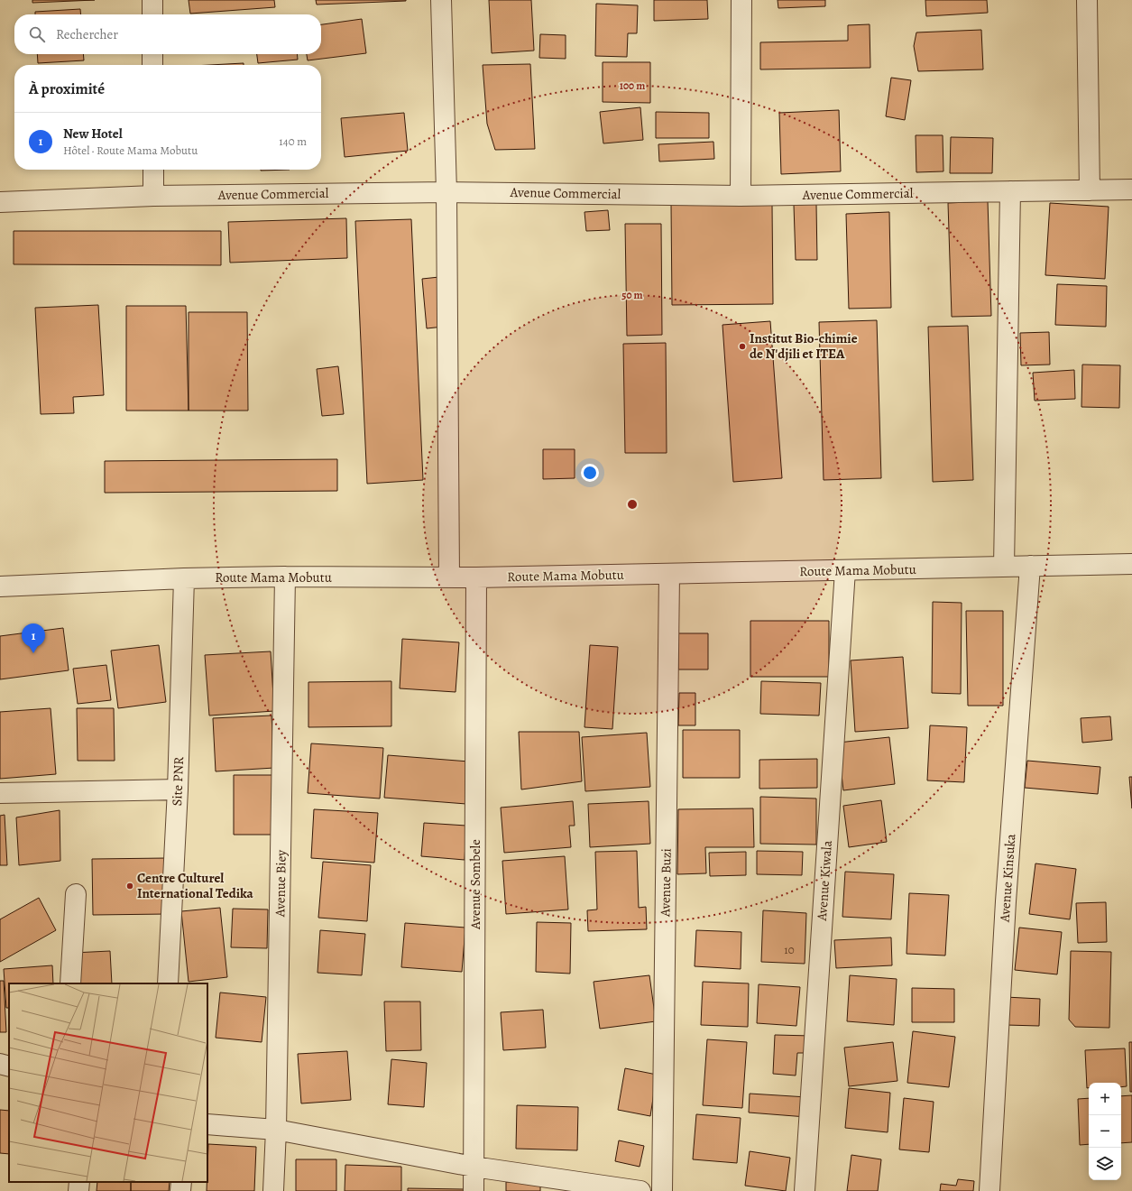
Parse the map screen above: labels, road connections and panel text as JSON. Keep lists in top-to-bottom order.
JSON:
{
  "streets": {
    "street": [
      "Avenue Commercial",
      "Route Mama Mobutu",
      "Site PNR",
      "Avenue Kinsuka",
      "Avenue Kiwala",
      "Avenue Buzi",
      "Avenue Biey",
      "Avenue Sombele"
    ]
  },
  "crossings": [
    ["Route Mama Mobutu", "Site PNR"],
    ["Route Mama Mobutu", "Avenue Kinsuka"],
    ["Route Mama Mobutu", "Avenue Kiwala"],
    ["Route Mama Mobutu", "Avenue Buzi"],
    ["Route Mama Mobutu", "Avenue Biey"],
    ["Route Mama Mobutu", "Avenue Sombele"]
  ],
  "places": ["Institut Bio-chimie de N'djili et ITEA", "Centre Culturel International Tedika"],
  "house_numbers": ["10"],
  "page": {
    "search": "Rechercher",
    "heading": "À proximité",
    "list": [
      {
        "mark": "1",
        "name": "New Hotel",
        "note": "Hôtel · Route Mama Mobutu",
        "value": "140 m"
      }
    ],
    "pins": "1",
    "map_buttons": ["+", "−"]
  },
  "rings": ["100 m", "50 m"]
}
